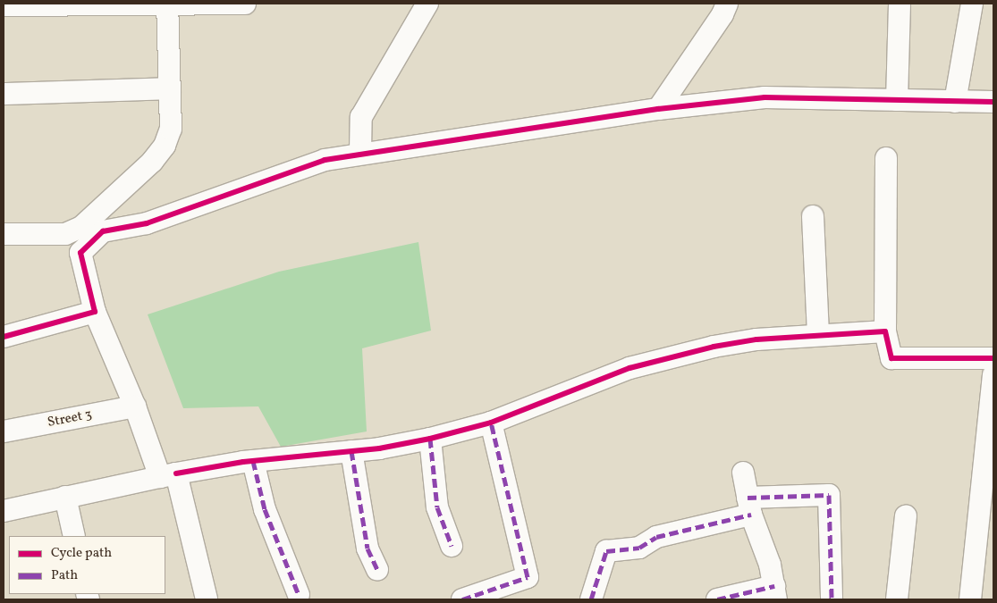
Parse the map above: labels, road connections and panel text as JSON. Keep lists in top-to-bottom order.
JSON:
{
  "streets": {
    "street": ["Street 3"]
  },
  "legend": ["Cycle path", "Path"]
}
